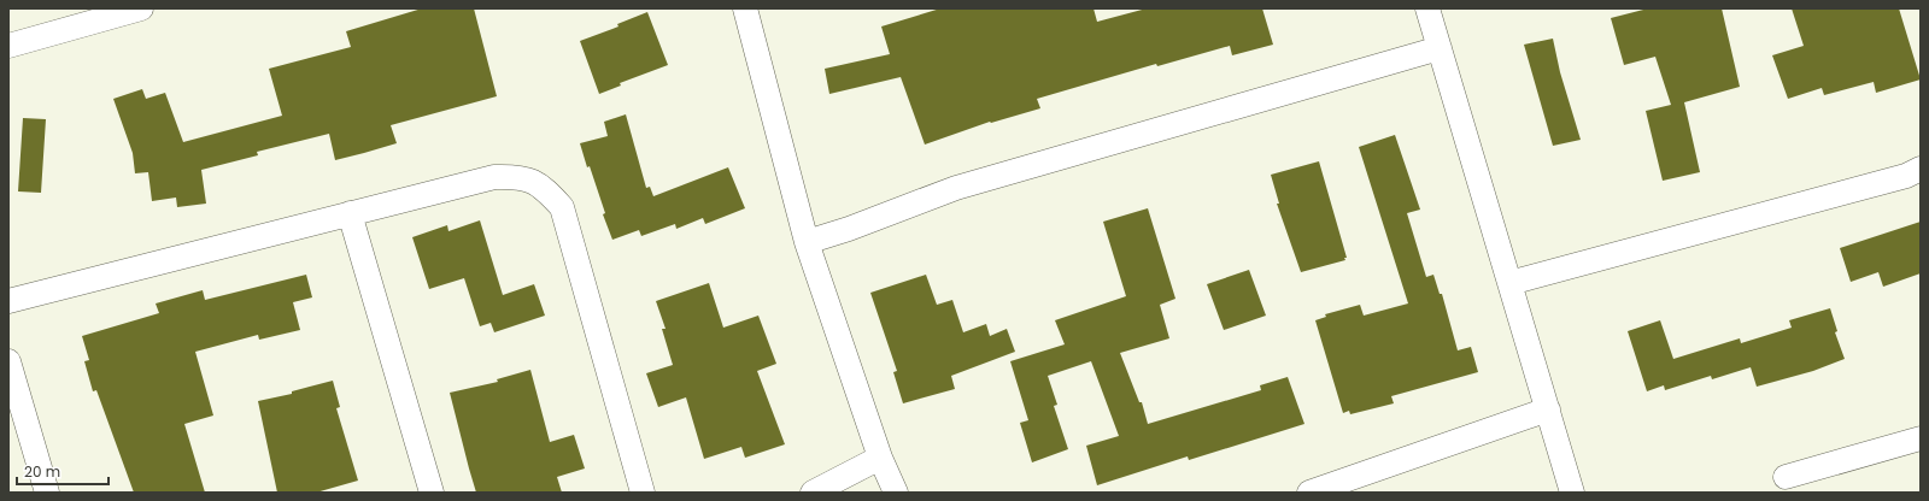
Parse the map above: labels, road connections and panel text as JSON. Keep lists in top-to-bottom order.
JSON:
{
  "scale_bar": "20 m"
}
